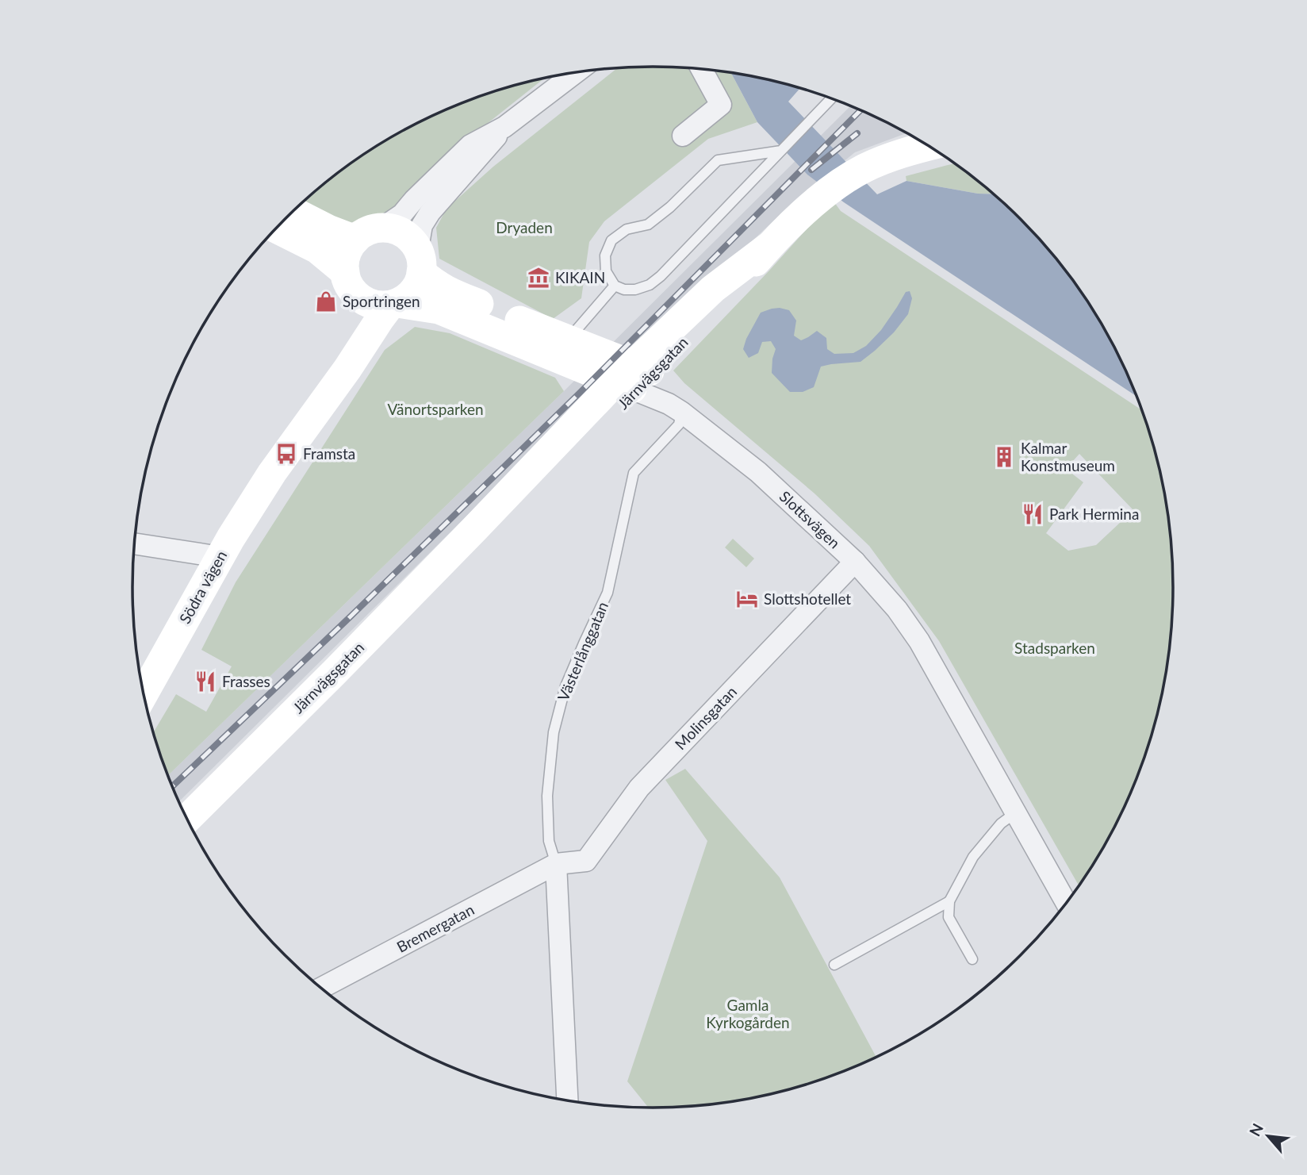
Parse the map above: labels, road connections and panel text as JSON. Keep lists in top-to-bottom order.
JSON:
{
  "streets": {
    "street": [
      "Järnvägsgatan",
      "Slottsvägen",
      "Södra vägen",
      "Västerlånggatan",
      "Molinsgatan",
      "Bremergatan"
    ]
  },
  "crossings": [
    ["Järnvägsgatan", "Slottsvägen"],
    ["Slottsvägen", "Södra vägen"],
    ["Slottsvägen", "Västerlånggatan"],
    ["Slottsvägen", "Molinsgatan"],
    ["Västerlånggatan", "Molinsgatan"],
    ["Västerlånggatan", "Bremergatan"],
    ["Molinsgatan", "Bremergatan"]
  ],
  "parks": [
    "Dryaden",
    "Vänortsparken",
    "Stadsparken",
    "Gamla Kyrkogården"
  ],
  "places": {
    "museum": ["KIKAIN"],
    "shop": ["Sportringen"],
    "bus stop": ["Framsta"],
    "building": ["Kalmar Konstmuseum"],
    "restaurant": ["Park Hermina", "Frasses"],
    "hotel": ["Slottshotellet"]
  },
  "north": "top left"
}
